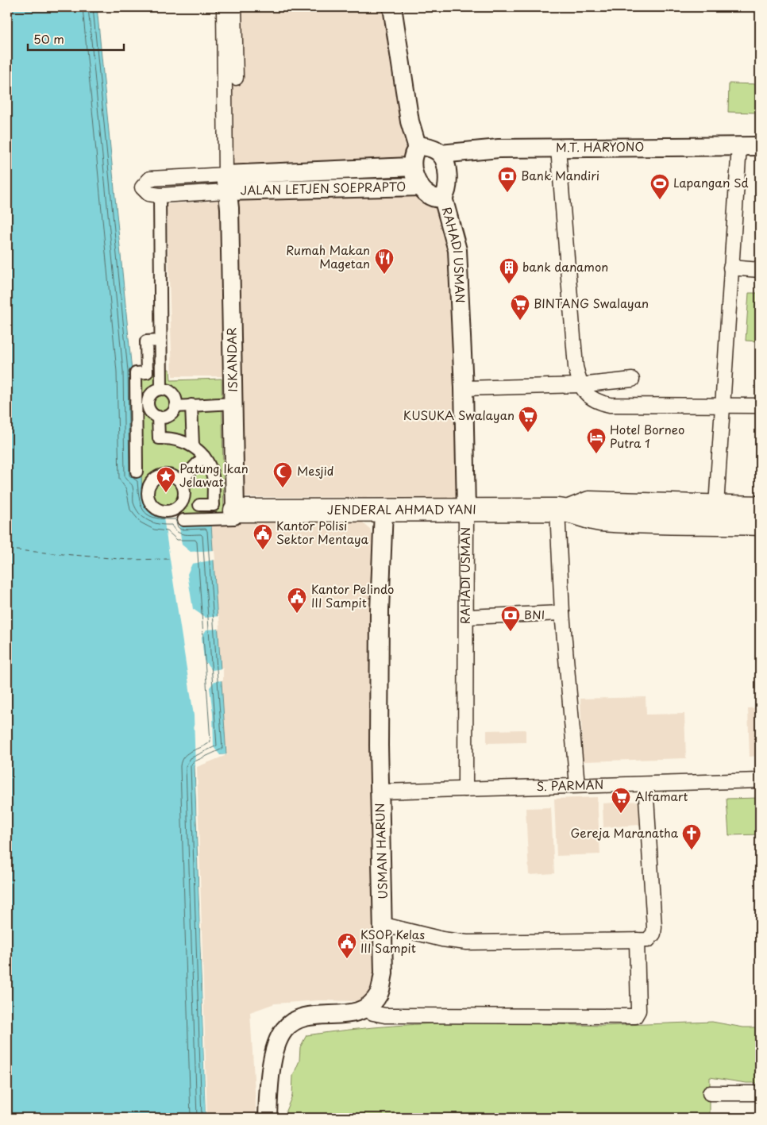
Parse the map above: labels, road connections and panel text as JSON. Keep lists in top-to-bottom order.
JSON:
{
  "streets": {
    "highway": ["JENDERAL AHMAD YANI"],
    "street": [
      "M.T. HARYONO",
      "JALAN LETJEN SOEPRAPTO",
      "RAHADI USMAN",
      "ISKANDAR",
      "S. PARMAN",
      "USMAN HARUN"
    ]
  },
  "crossings": [
    ["M.T. HARYONO", "JALAN LETJEN SOEPRAPTO"],
    ["M.T. HARYONO", "RAHADI USMAN"],
    ["JALAN LETJEN SOEPRAPTO", "RAHADI USMAN"],
    ["JALAN LETJEN SOEPRAPTO", "ISKANDAR"],
    ["RAHADI USMAN", "JENDERAL AHMAD YANI"],
    ["RAHADI USMAN", "S. PARMAN"],
    ["ISKANDAR", "JENDERAL AHMAD YANI"],
    ["JENDERAL AHMAD YANI", "USMAN HARUN"],
    ["S. PARMAN", "USMAN HARUN"]
  ],
  "places": {
    "bank": ["Bank Mandiri", "BNI"],
    "sports": ["Lapangan Sd"],
    "restaurant": ["Rumah Makan Magetan"],
    "building": ["bank danamon"],
    "supermarket": ["BINTANG Swalayan", "KUSUKA Swalayan", "Alfamart"],
    "hotel": ["Hotel Borneo Putra 1"],
    "mosque": ["Mesjid"],
    "place": ["Patung Ikan Jelawat"],
    "public building": ["Kantor Polisi Sektor Mentaya", "Kantor Pelindo III Sampit", "KSOP Kelas III Sampit"],
    "church": ["Gereja Maranatha"]
  },
  "scale_bar": "50 m"
}
